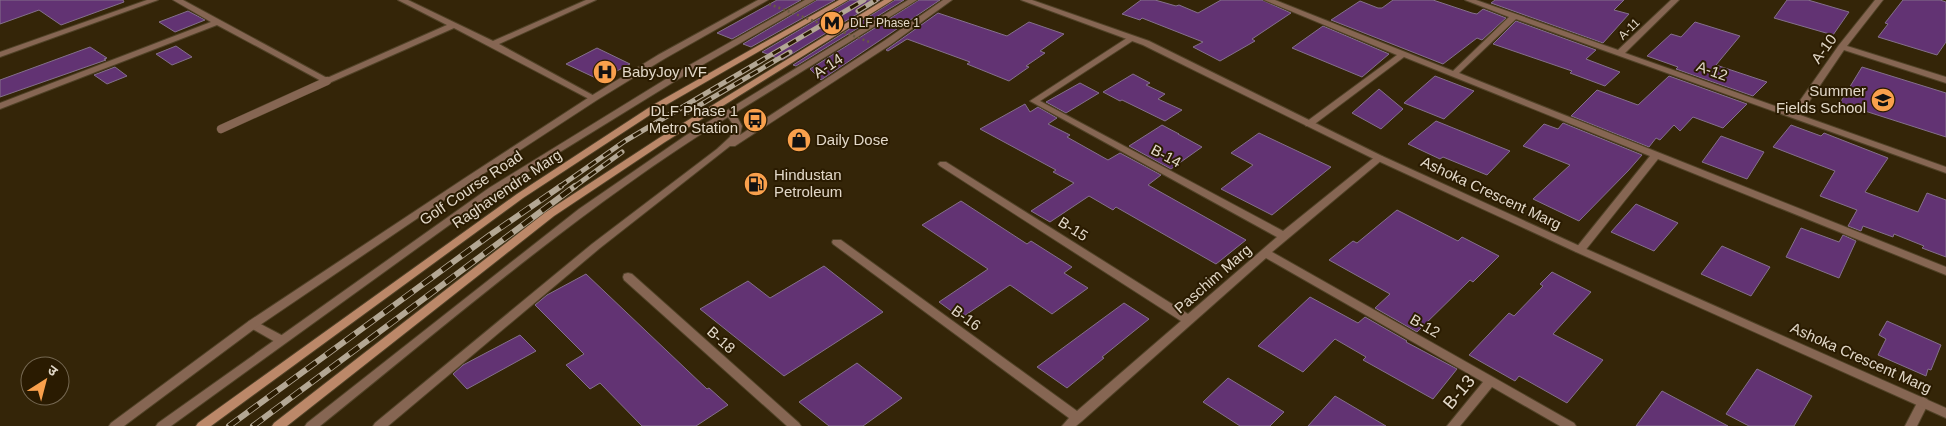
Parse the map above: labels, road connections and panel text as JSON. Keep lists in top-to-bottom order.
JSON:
{
  "streets": {
    "main road": ["Raghavendra Marg"],
    "street": [
      "A-11",
      "A-10",
      "A-14",
      "A-12",
      "B-14",
      "Golf Course Road",
      "Ashoka Crescent Marg",
      "B-15",
      "Paschim Marg",
      "B-16",
      "B-12",
      "B-18",
      "B-13"
    ]
  },
  "crossings": [
    ["A-11", "A-12"],
    ["A-10", "A-12"],
    ["B-14", "Ashoka Crescent Marg"],
    ["B-14", "Paschim Marg"],
    ["Ashoka Crescent Marg", "Paschim Marg"],
    ["B-15", "Paschim Marg"],
    ["Paschim Marg", "B-16"],
    ["Paschim Marg", "B-12"],
    ["B-12", "B-13"]
  ],
  "places": {
    "metro station": ["DLF Phase 1"],
    "hospital": ["BabyJoy IVF"],
    "school or university": ["Summer Fields School"],
    "bus stop": ["DLF Phase 1 Metro Station"],
    "shop": ["Daily Dose"],
    "fuel station": ["Hindustan Petroleum"]
  },
  "north": "top right"
}
